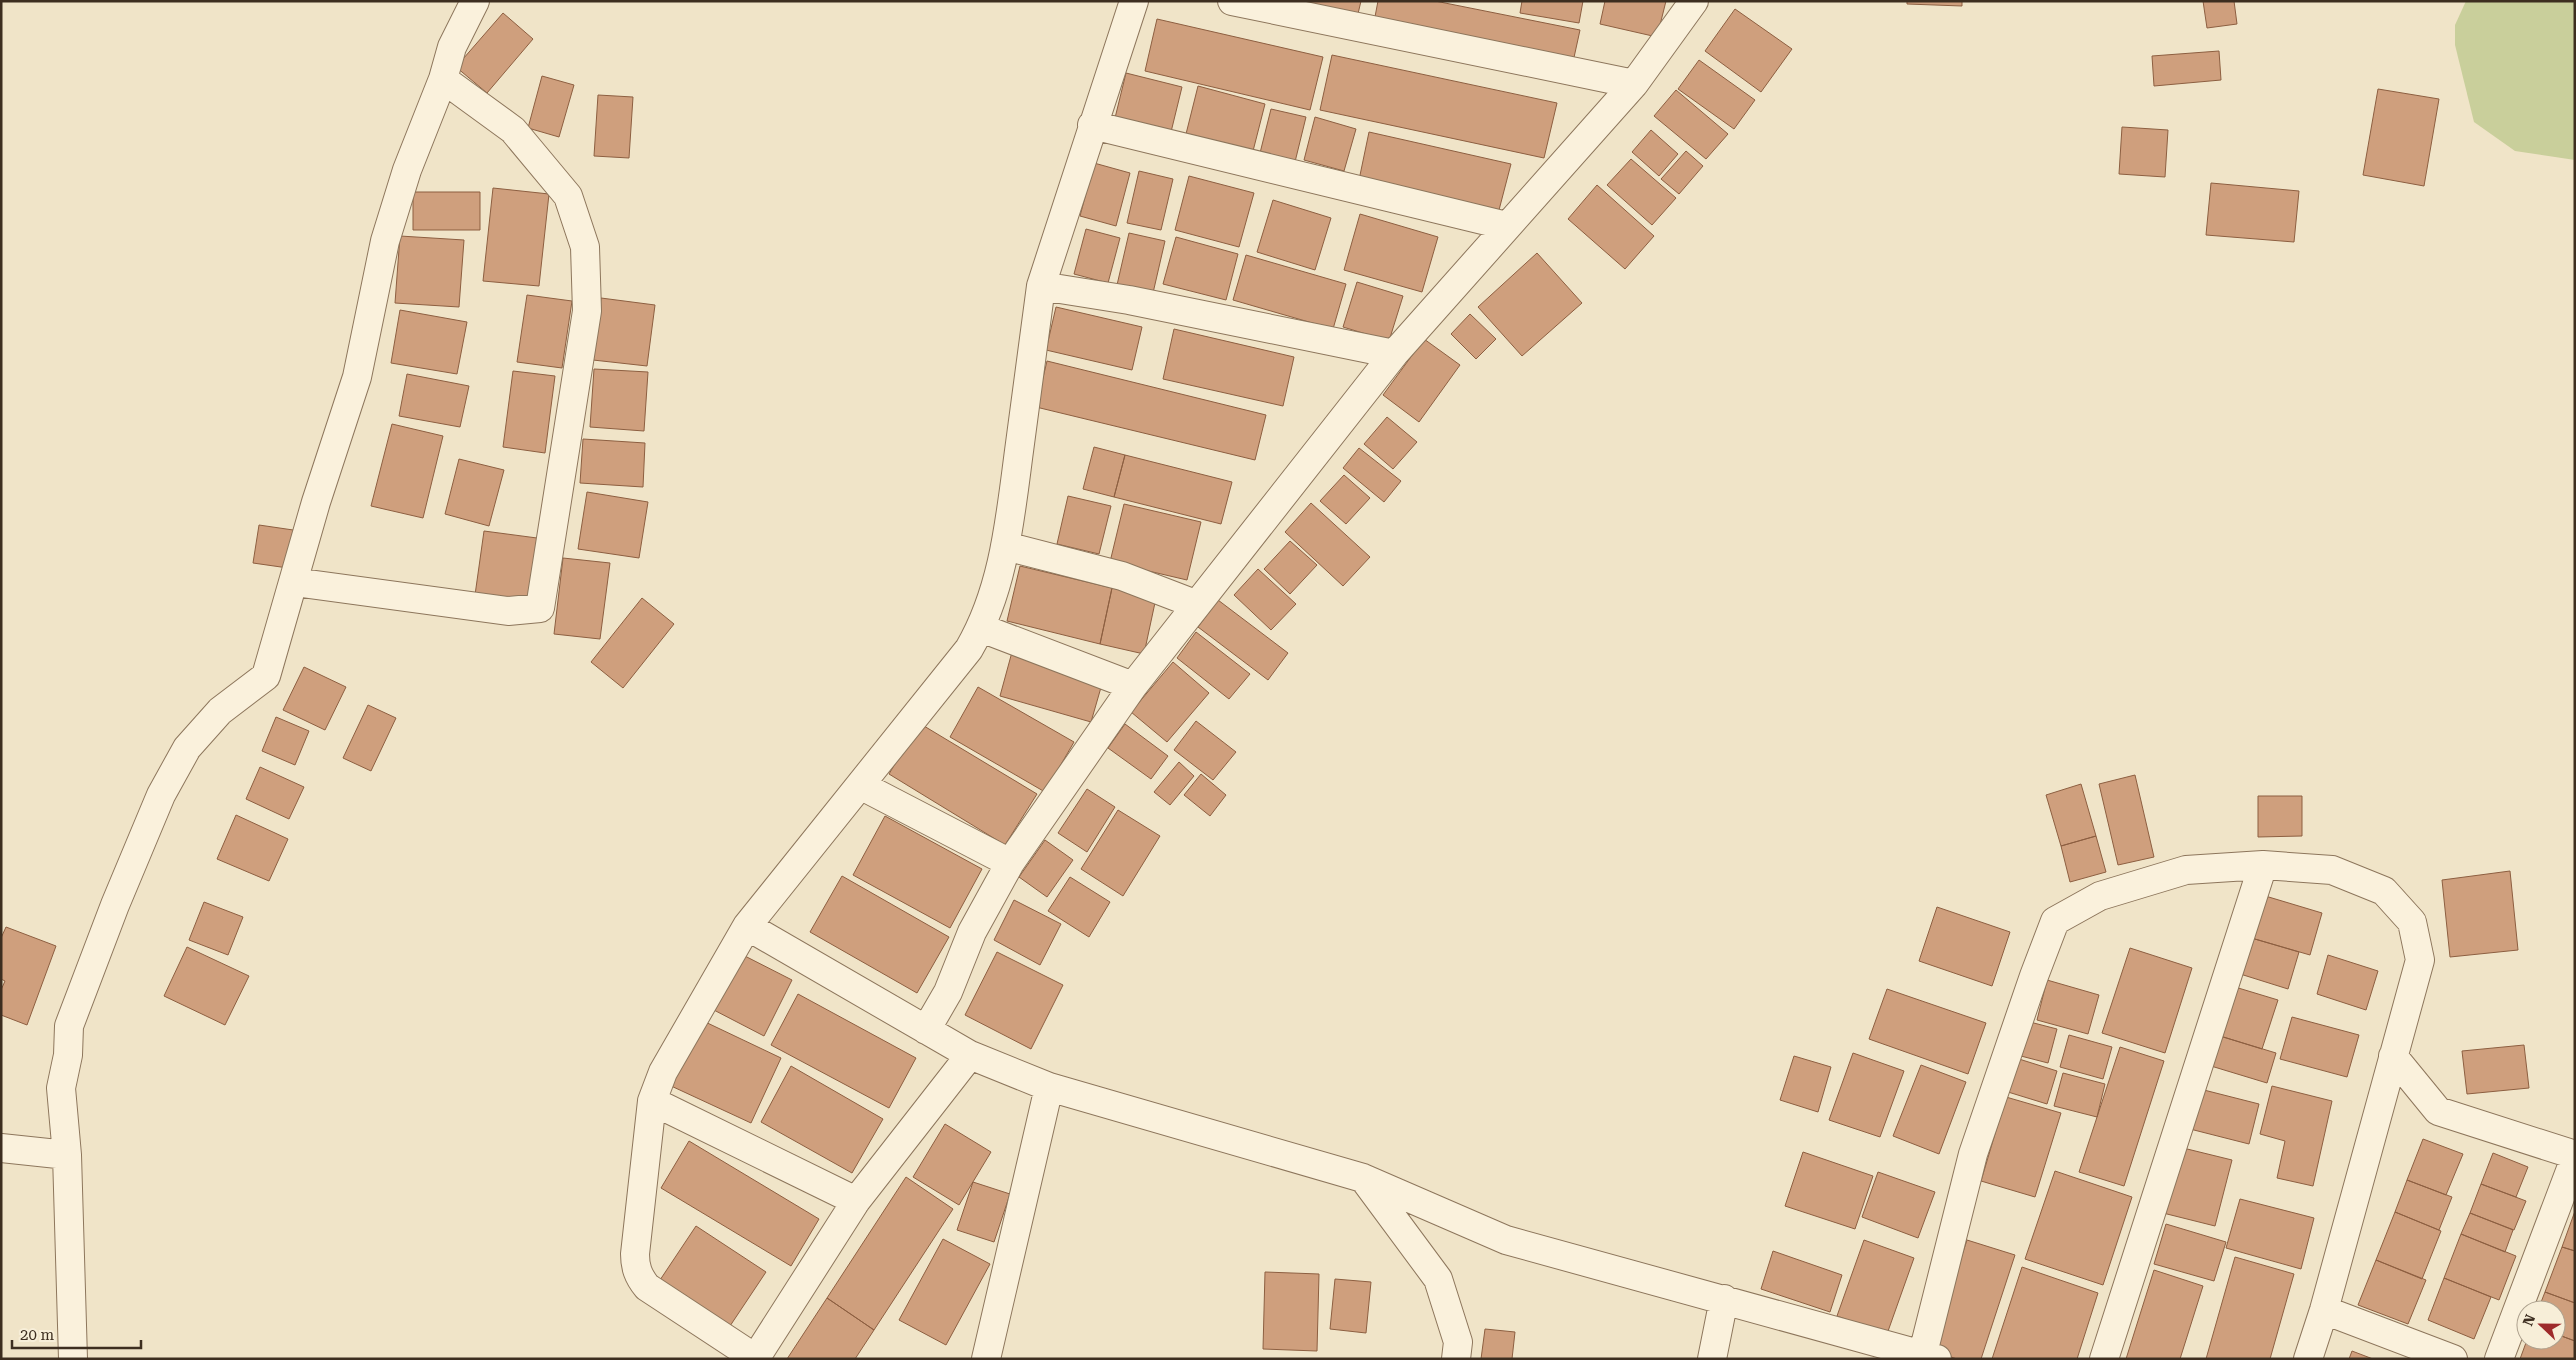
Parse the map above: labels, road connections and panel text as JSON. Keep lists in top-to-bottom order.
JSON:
{
  "scale_bar": "20 m",
  "north": "left"
}
